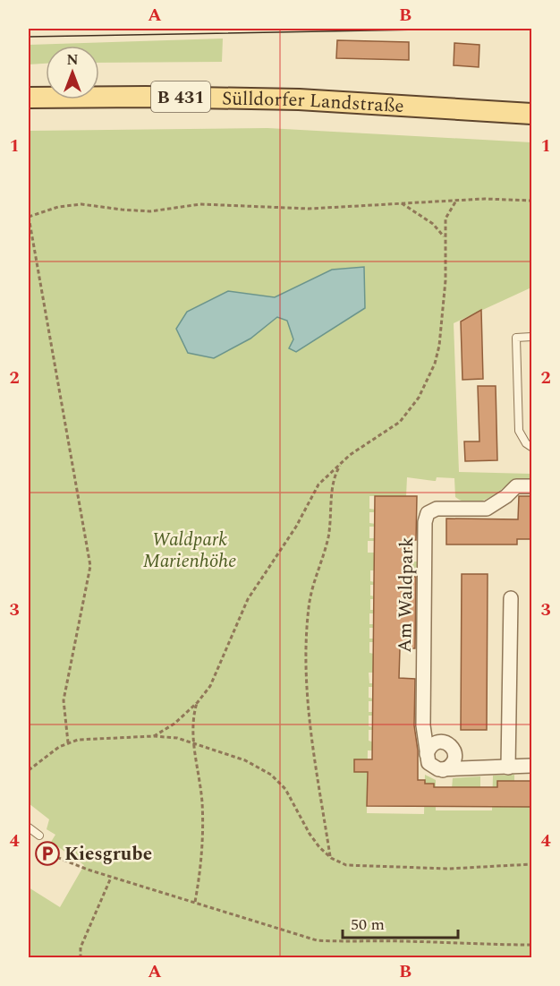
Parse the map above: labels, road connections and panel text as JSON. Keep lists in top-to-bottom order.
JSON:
{
  "streets": {
    "main road": ["B 431", "Sülldorfer Landstraße"],
    "street": ["Am Waldpark"]
  },
  "parks": ["Waldpark Marienhöhe"],
  "places": {
    "parking": ["Kiesgrube"]
  },
  "scale_bar": "50 m",
  "north": "top",
  "grid": {
    "columns": ["A", "B"],
    "rows": [
      "1",
      "2",
      "3",
      "4"
    ]
  }
}
